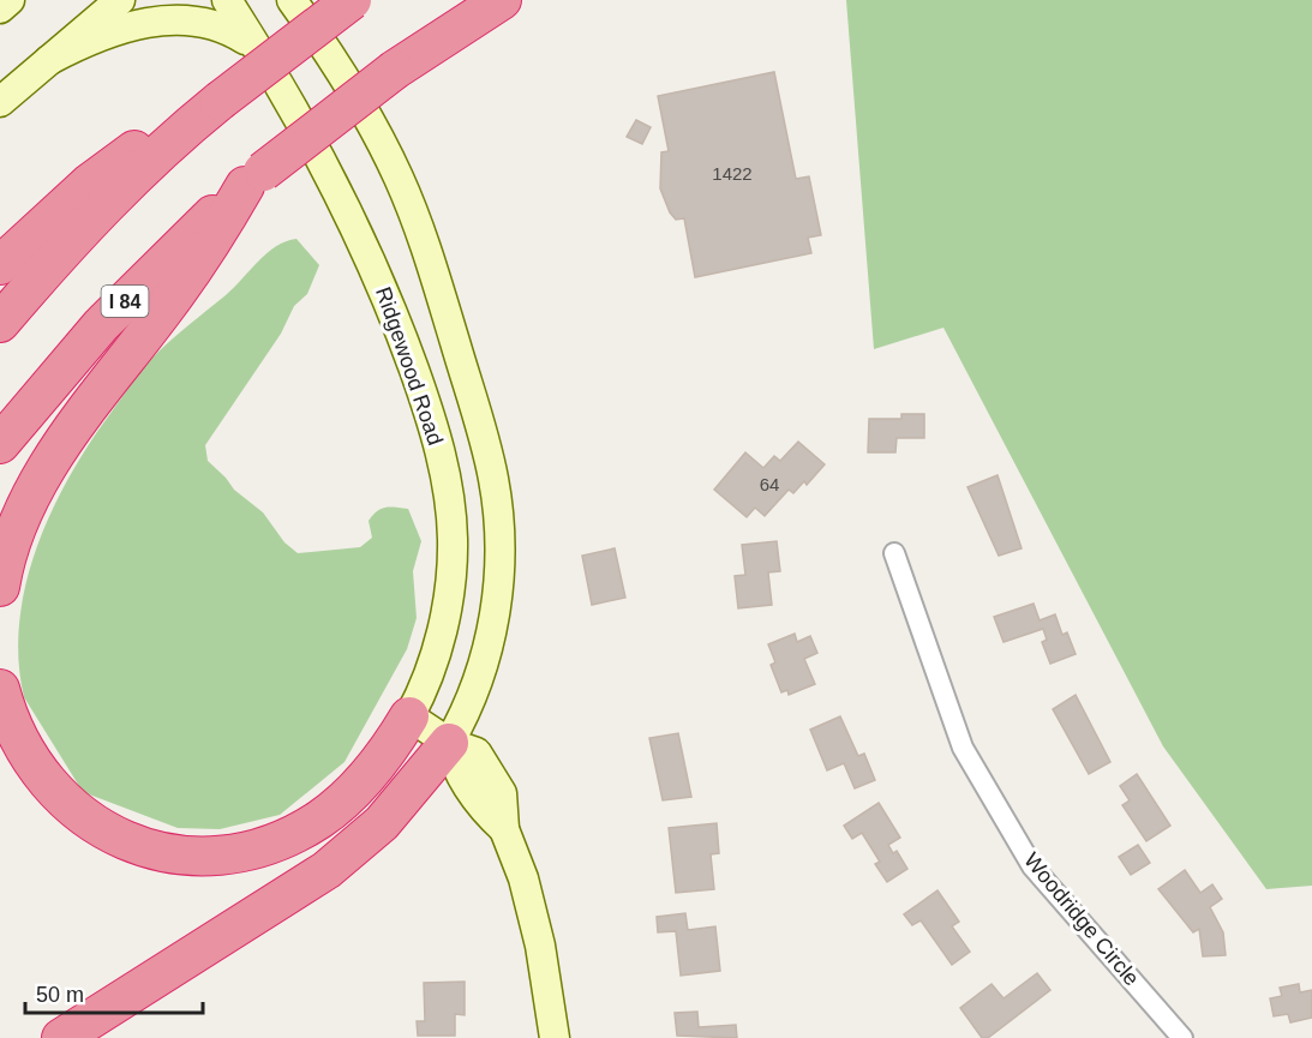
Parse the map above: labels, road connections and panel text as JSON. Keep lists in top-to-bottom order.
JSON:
{
  "streets": {
    "highway": ["I 84"],
    "main road": ["Ridgewood Road"],
    "street": ["Woodridge Circle"]
  },
  "house_numbers": ["1422", "64"],
  "scale_bar": "50 m"
}
